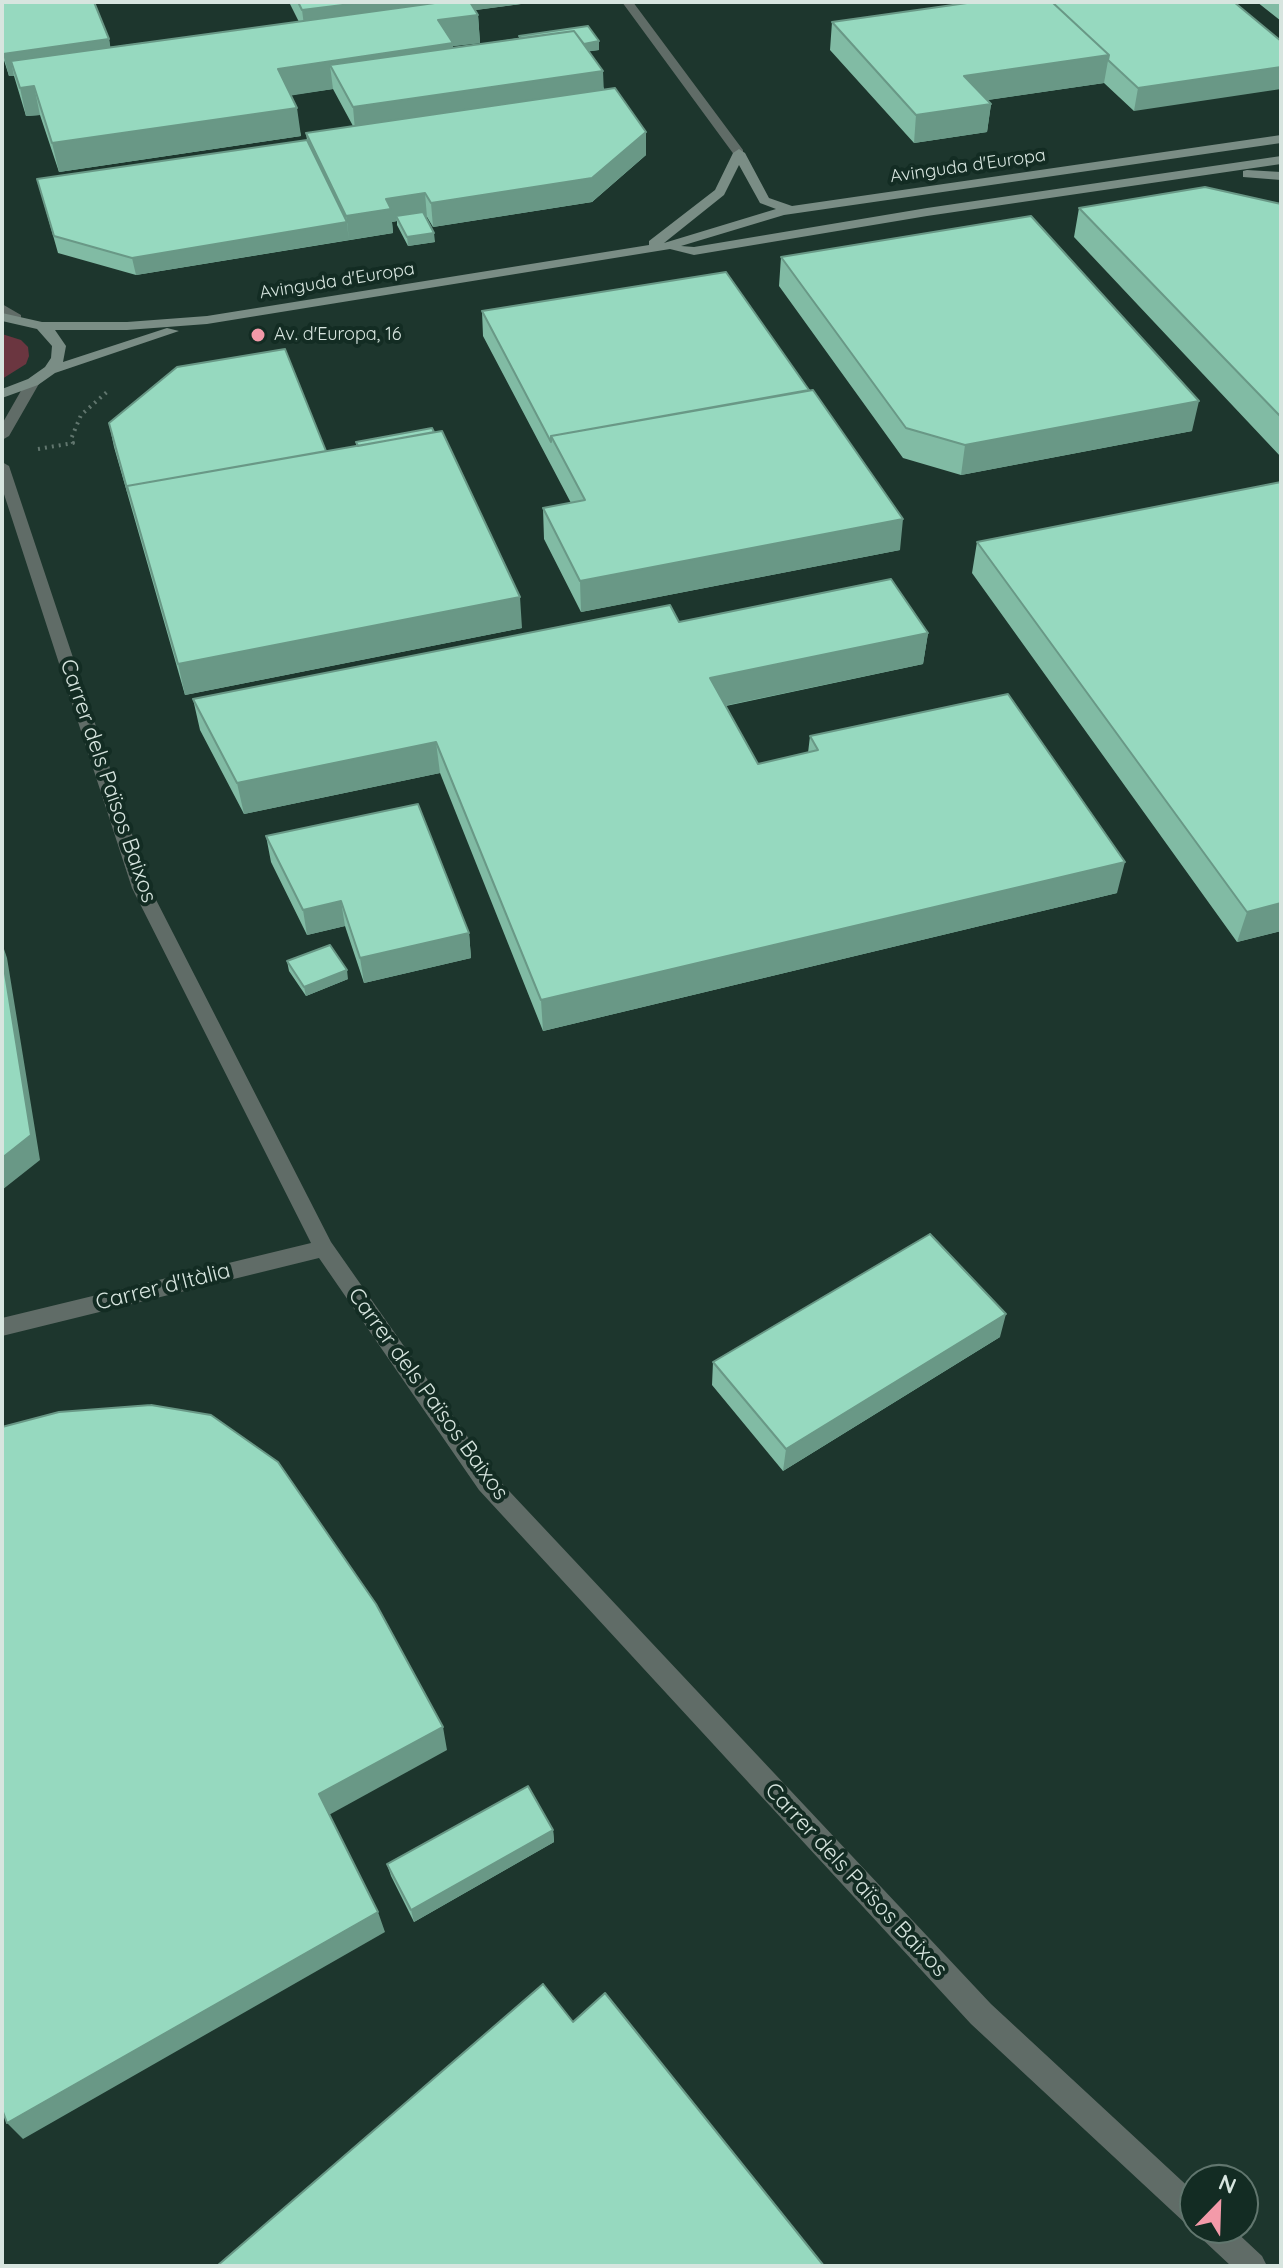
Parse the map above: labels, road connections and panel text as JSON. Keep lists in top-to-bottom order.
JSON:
{
  "streets": {
    "street": ["Avinguda d'Europa", "Carrer dels Països Baixos", "Carrer d'Itàlia"]
  },
  "crossings": [
    ["Carrer dels Països Baixos", "Carrer d'Itàlia"]
  ],
  "places": ["Av. d'Europa, 16"],
  "north": "top right"
}
